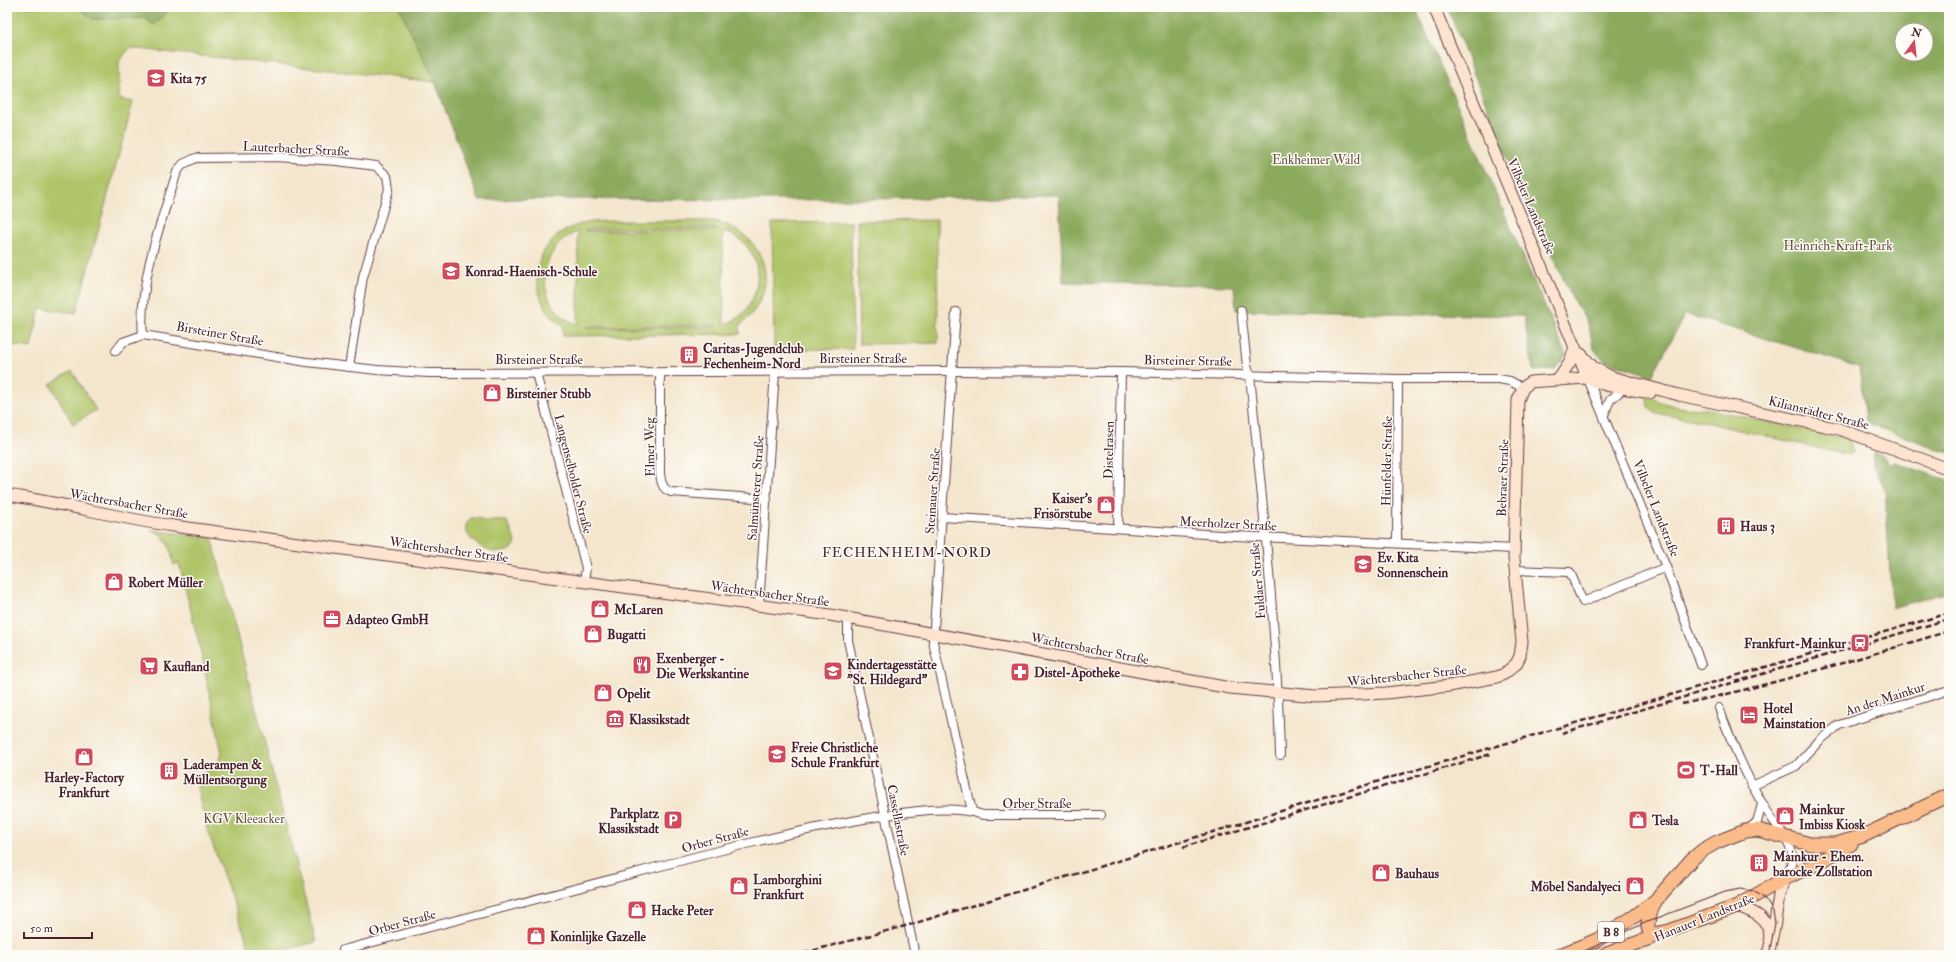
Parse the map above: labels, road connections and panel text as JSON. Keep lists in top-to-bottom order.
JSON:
{
  "streets": {
    "main road": ["Hanauer Landstraße", "B 8"],
    "street": [
      "Lauterbacher Straße",
      "Vilbeler Landstraße",
      "Birsteiner Straße",
      "Kilianstädter Straße",
      "Elmer Weg",
      "Distelrasen",
      "Hünfelder Straße",
      "Langenselbolder Straße",
      "Bebraer Straße",
      "Salmünsterer Straße",
      "Steinauer Straße",
      "Wächtersbacher Straße",
      "Meerholzer Straße",
      "Fuldaer Straße",
      "An der Mainkur",
      "Orber Straße",
      "Cassellastraße"
    ]
  },
  "crossings": [
    ["Lauterbacher Straße", "Birsteiner Straße"],
    ["Vilbeler Landstraße", "Kilianstädter Straße"],
    ["Vilbeler Landstraße", "Bebraer Straße"],
    ["Birsteiner Straße", "Elmer Weg"],
    ["Birsteiner Straße", "Distelrasen"],
    ["Birsteiner Straße", "Hünfelder Straße"],
    ["Birsteiner Straße", "Langenselbolder Straße"],
    ["Birsteiner Straße", "Bebraer Straße"],
    ["Birsteiner Straße", "Salmünsterer Straße"],
    ["Birsteiner Straße", "Steinauer Straße"],
    ["Birsteiner Straße", "Fuldaer Straße"],
    ["Elmer Weg", "Salmünsterer Straße"],
    ["Distelrasen", "Meerholzer Straße"],
    ["Hünfelder Straße", "Meerholzer Straße"],
    ["Langenselbolder Straße", "Wächtersbacher Straße"],
    ["Bebraer Straße", "Wächtersbacher Straße"],
    ["Bebraer Straße", "Meerholzer Straße"],
    ["Salmünsterer Straße", "Wächtersbacher Straße"],
    ["Steinauer Straße", "Wächtersbacher Straße"],
    ["Steinauer Straße", "Meerholzer Straße"],
    ["Steinauer Straße", "Orber Straße"],
    ["Wächtersbacher Straße", "Fuldaer Straße"],
    ["Wächtersbacher Straße", "Cassellastraße"],
    ["Meerholzer Straße", "Fuldaer Straße"],
    ["Orber Straße", "Cassellastraße"]
  ],
  "districts": ["FECHENHEIM-NORD"],
  "parks": ["Enkheimer Wald", "Heinrich-Kraft-Park", "KGV Kleeacker"],
  "places": {
    "school or university": [
      "Kita 75",
      "Konrad-Haenisch-Schule",
      "Ev. Kita Sonnenschein",
      "Kindertagesstätte \"St. Hildegard\"",
      "Freie Christliche Schule Frankfurt"
    ],
    "building": [
      "Caritas-Jugendclub Fechenheim-Nord",
      "Haus 3",
      "Laderampen & Müllentsorgung",
      "Mainkur - Ehem. barocke Zollstation"
    ],
    "shop": [
      "Birsteiner Stubb",
      "Kaiser's Frisörstube",
      "Robert Müller",
      "McLaren",
      "Bugatti",
      "Opelit",
      "Harley-Factory Frankfurt",
      "Mainkur Imbiss Kiosk",
      "Tesla",
      "Bauhaus",
      "Lamborghini Frankfurt",
      "Möbel Sandalyeci",
      "Hacke Peter",
      "Koninlijke Gazelle"
    ],
    "office": ["Adapteo GmbH"],
    "station": ["Frankfurt-Mainkur"],
    "restaurant": ["Exenberger - Die Werkskantine"],
    "supermarket": ["Kaufland"],
    "pharmacy": ["Distel-Apotheke"],
    "hotel": ["Hotel Mainstation"],
    "museum": ["Klassikstadt"],
    "sports": ["T-Hall"],
    "parking": ["Parkplatz Klassikstadt"]
  },
  "scale_bar": "50 m",
  "north": "top"
}
